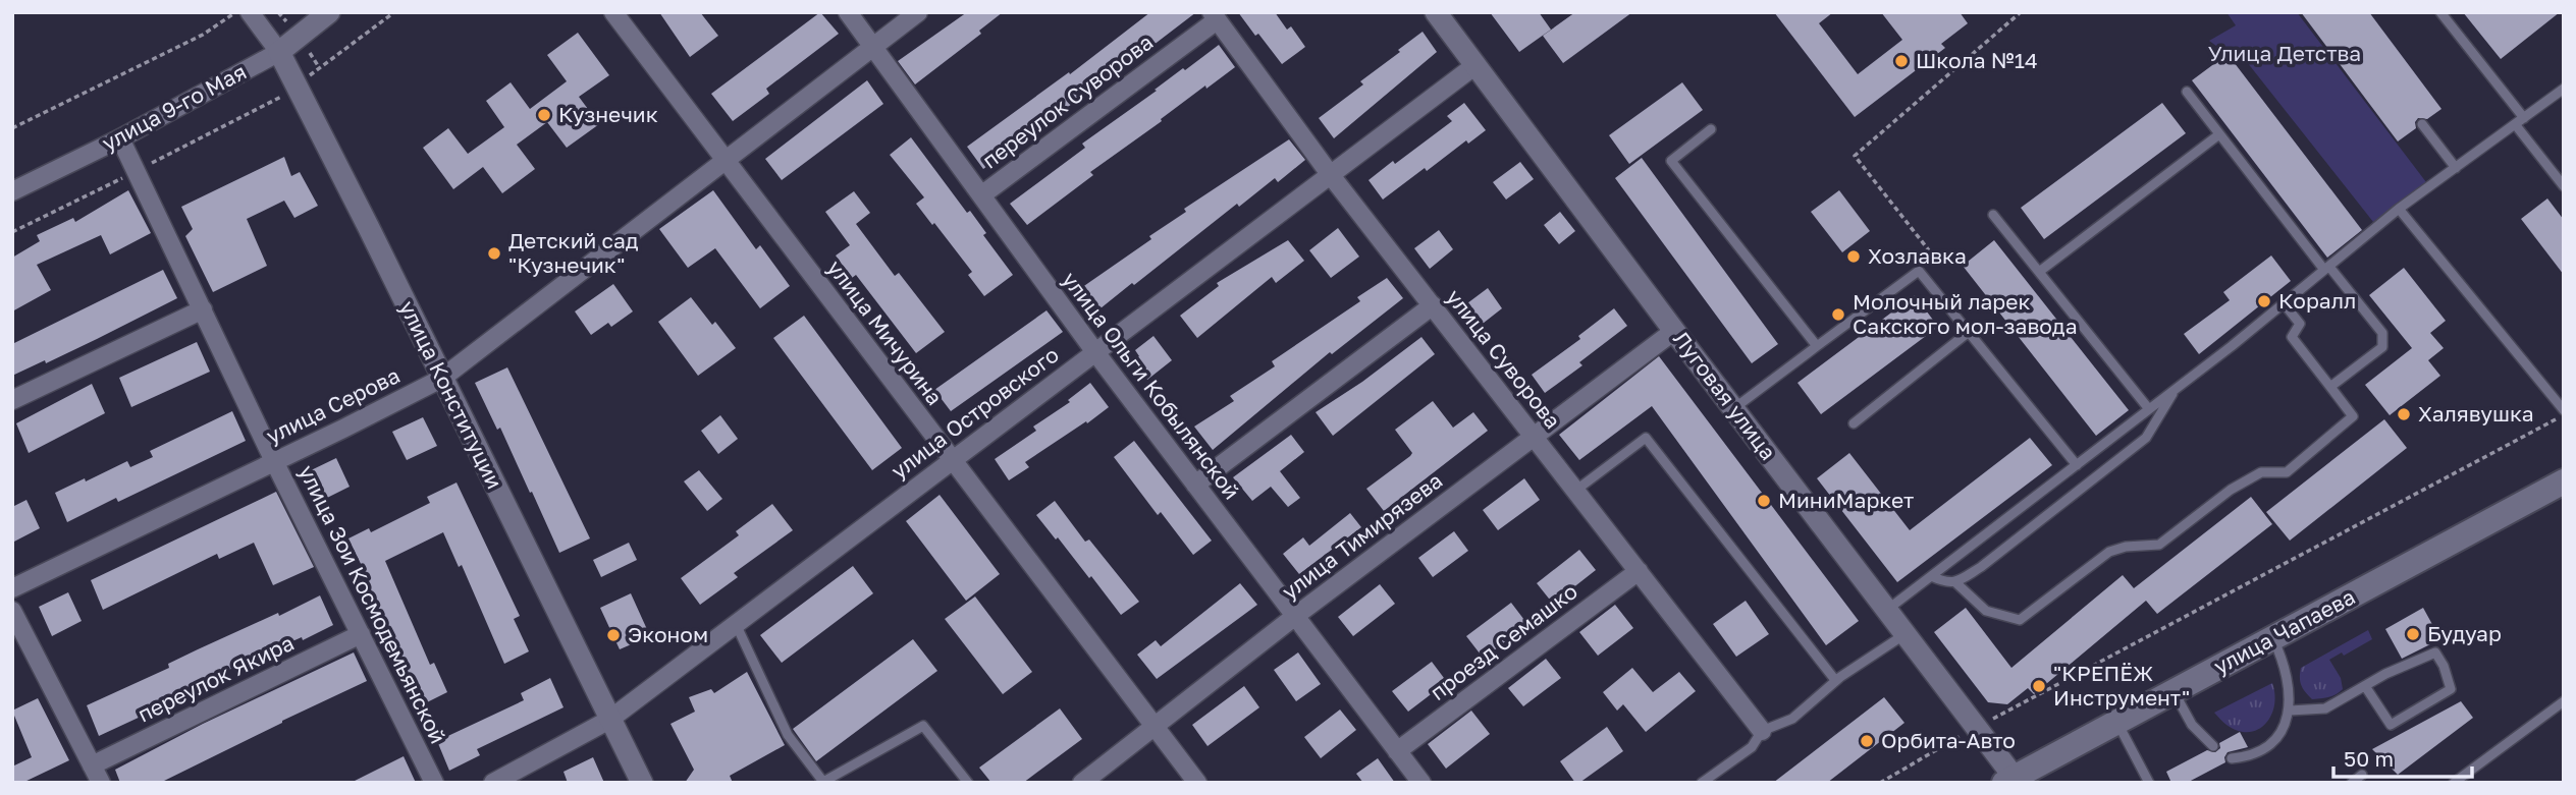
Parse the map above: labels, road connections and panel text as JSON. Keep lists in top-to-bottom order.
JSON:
{
  "streets": {
    "main road": ["улица Чапаева"],
    "street": [
      "переулок Суворова",
      "улица 9-го Мая",
      "улица Мичурина",
      "улица Суворова",
      "улица Ольги Кобылянской",
      "улица Конституции",
      "Луговая улица",
      "улица Серова",
      "улица Островского",
      "улица Тимирязева",
      "улица Зои Космодемьянской",
      "проезд Семашко",
      "переулок Якира"
    ]
  },
  "crossings": [
    ["переулок Суворова", "улица Суворова"],
    ["переулок Суворова", "улица Ольги Кобылянской"],
    ["улица 9-го Мая", "улица Конституции"],
    ["улица 9-го Мая", "улица Зои Космодемьянской"],
    ["улица Мичурина", "улица Серова"],
    ["улица Мичурина", "улица Островского"],
    ["улица Мичурина", "улица Тимирязева"],
    ["улица Суворова", "улица Островского"],
    ["улица Суворова", "улица Тимирязева"],
    ["улица Суворова", "проезд Семашко"],
    ["улица Ольги Кобылянской", "улица Серова"],
    ["улица Ольги Кобылянской", "улица Островского"],
    ["улица Ольги Кобылянской", "улица Тимирязева"],
    ["улица Ольги Кобылянской", "проезд Семашко"],
    ["улица Конституции", "улица Серова"],
    ["улица Конституции", "улица Островского"],
    ["Луговая улица", "улица Островского"],
    ["Луговая улица", "улица Тимирязева"],
    ["Луговая улица", "улица Чапаева"],
    ["улица Серова", "улица Зои Космодемьянской"],
    ["улица Зои Космодемьянской", "переулок Якира"]
  ],
  "parks": ["Улица Детства"],
  "places": [
    "Школа №14",
    "Кузнечик",
    "Детский сад \"Кузнечик\"",
    "Хозлавка",
    "Коралл",
    "Молочный ларек Сакского мол-завода",
    "Халявушка",
    "МиниМаркет",
    "Будуар",
    "Эконом",
    "\"КРЕПЁЖ Инструмент\"",
    "Орбита-Авто"
  ],
  "scale_bar": "50 m"
}
